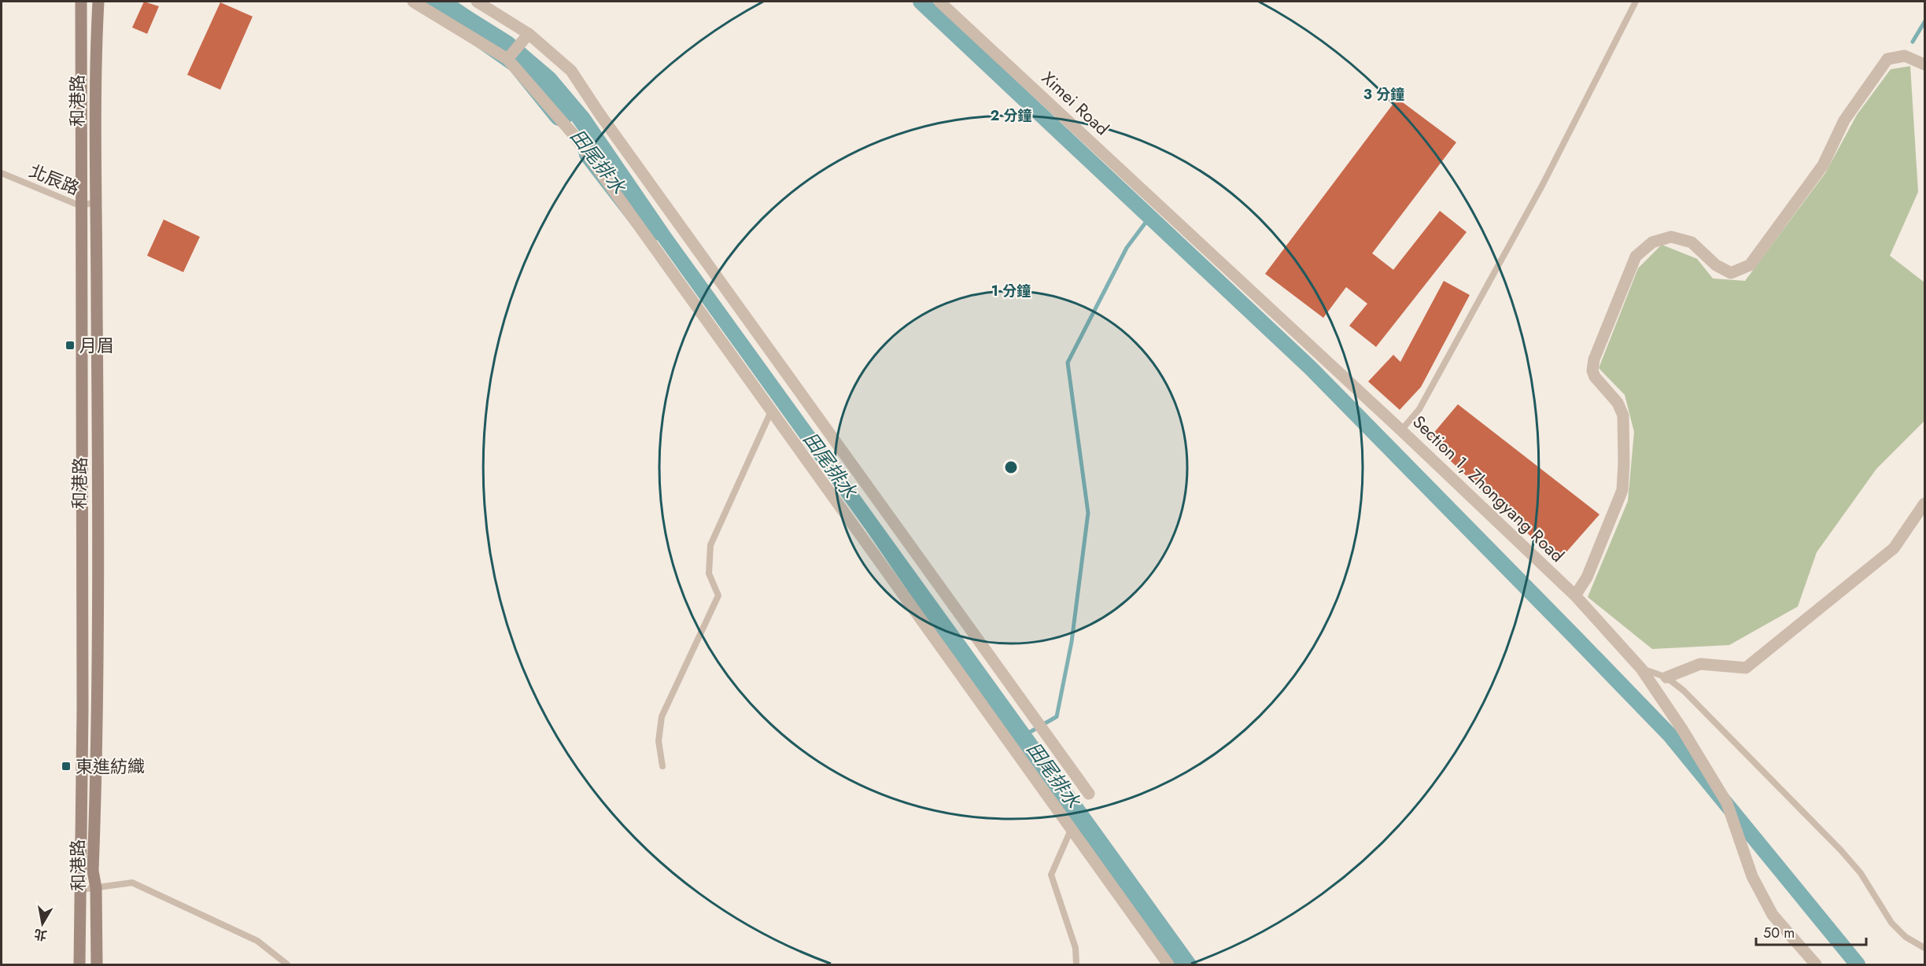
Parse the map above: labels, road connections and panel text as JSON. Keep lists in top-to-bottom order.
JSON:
{
  "streets": {
    "main road": ["和港路"],
    "street": ["Ximei Road", "Section 1, Zhongyang Road"],
    "lane": ["北辰路"]
  },
  "crossings": [
    ["和港路", "北辰路"],
    ["Ximei Road", "Section 1, Zhongyang Road"]
  ],
  "water": ["田尾排水"],
  "places": {
    "transit": ["月眉", "東進紡織"]
  },
  "scale_bar": "50 m",
  "north": "bottom",
  "rings": ["3 分鐘", "2 分鐘", "1 分鐘"]
}
